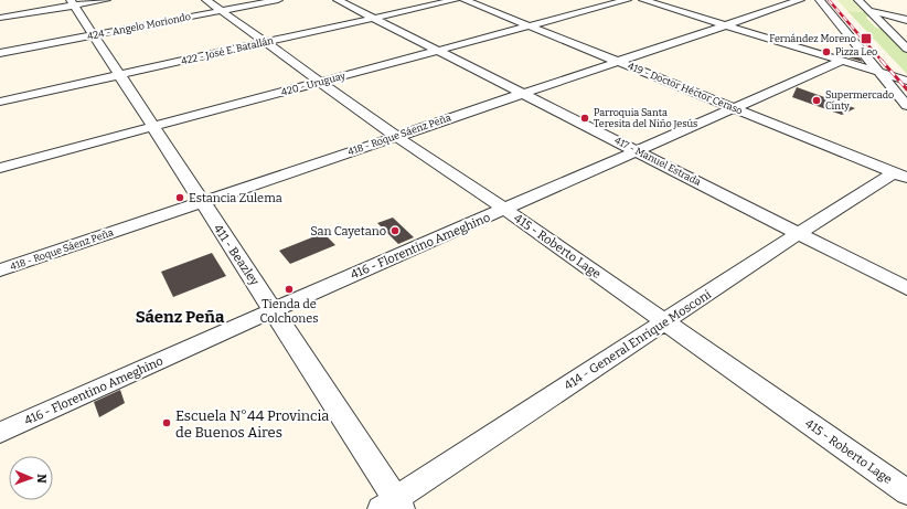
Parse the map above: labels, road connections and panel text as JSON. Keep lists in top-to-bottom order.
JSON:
{
  "streets": {
    "street": [
      "424 - Angelo Moriondo",
      "422 - José E. Batallán",
      "420 - Uruguay",
      "419 - Doctor Héctor Ceraso",
      "418 - Roque Sáenz Peña",
      "417 - Manuel Estrada",
      "416 - Florentino Ameghino",
      "415 - Roberto Lage",
      "411 - Beazley",
      "414 - General Enrique Mosconi"
    ]
  },
  "crossings": [
    ["424 - Angelo Moriondo", "415 - Roberto Lage"],
    ["424 - Angelo Moriondo", "411 - Beazley"],
    ["422 - José E. Batallán", "417 - Manuel Estrada"],
    ["422 - José E. Batallán", "415 - Roberto Lage"],
    ["422 - José E. Batallán", "411 - Beazley"],
    ["420 - Uruguay", "419 - Doctor Héctor Ceraso"],
    ["420 - Uruguay", "417 - Manuel Estrada"],
    ["420 - Uruguay", "415 - Roberto Lage"],
    ["420 - Uruguay", "411 - Beazley"],
    ["419 - Doctor Héctor Ceraso", "418 - Roque Sáenz Peña"],
    ["419 - Doctor Héctor Ceraso", "416 - Florentino Ameghino"],
    ["419 - Doctor Héctor Ceraso", "414 - General Enrique Mosconi"],
    ["418 - Roque Sáenz Peña", "417 - Manuel Estrada"],
    ["418 - Roque Sáenz Peña", "415 - Roberto Lage"],
    ["418 - Roque Sáenz Peña", "411 - Beazley"],
    ["417 - Manuel Estrada", "416 - Florentino Ameghino"],
    ["417 - Manuel Estrada", "414 - General Enrique Mosconi"],
    ["416 - Florentino Ameghino", "415 - Roberto Lage"],
    ["416 - Florentino Ameghino", "411 - Beazley"],
    ["415 - Roberto Lage", "414 - General Enrique Mosconi"],
    ["411 - Beazley", "414 - General Enrique Mosconi"]
  ],
  "districts": ["Sáenz Peña"],
  "places": {
    "transit": ["Fernández Moreno"],
    "other": [
      "Pizza Leo",
      "Supermercado Cinty",
      "Parroquia Santa Teresita del Niño Jesús",
      "Estancia Zulema",
      "San Cayetano",
      "Tienda de Colchones",
      "Escuela N°44 Provincia de Buenos Aires"
    ]
  },
  "north": "right"
}
